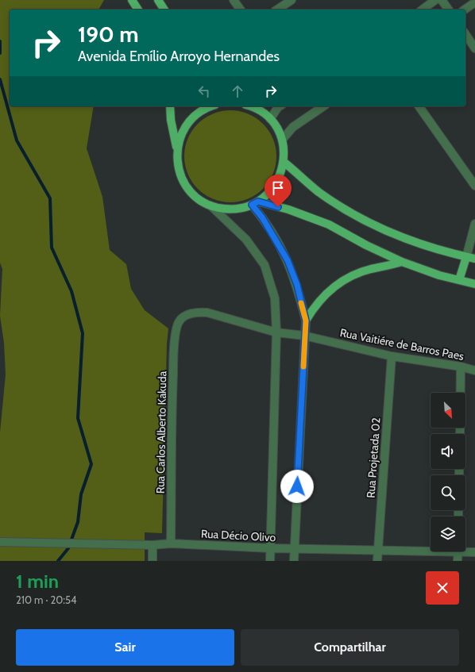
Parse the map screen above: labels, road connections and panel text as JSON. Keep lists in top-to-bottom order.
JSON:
{
  "streets": {
    "street": [
      "Rua Vaitiére de Barros Paes",
      "Rua Carlos Alberto Kakuda",
      "Rua Projetada 02",
      "Rua Décio Olivo"
    ]
  },
  "crossings": [
    ["Rua Vaitiére de Barros Paes", "Rua Carlos Alberto Kakuda"],
    ["Rua Vaitiére de Barros Paes", "Rua Projetada 02"],
    ["Rua Carlos Alberto Kakuda", "Rua Décio Olivo"],
    ["Rua Projetada 02", "Rua Décio Olivo"]
  ],
  "north": "bottom right",
  "page": {
    "turn": ["190 m", "Avenida Emílio Arroyo Hernandes"],
    "heading": ["1 min", "210 m · 20:54"],
    "buttons": ["Sair", "Compartilhar"]
  }
}
